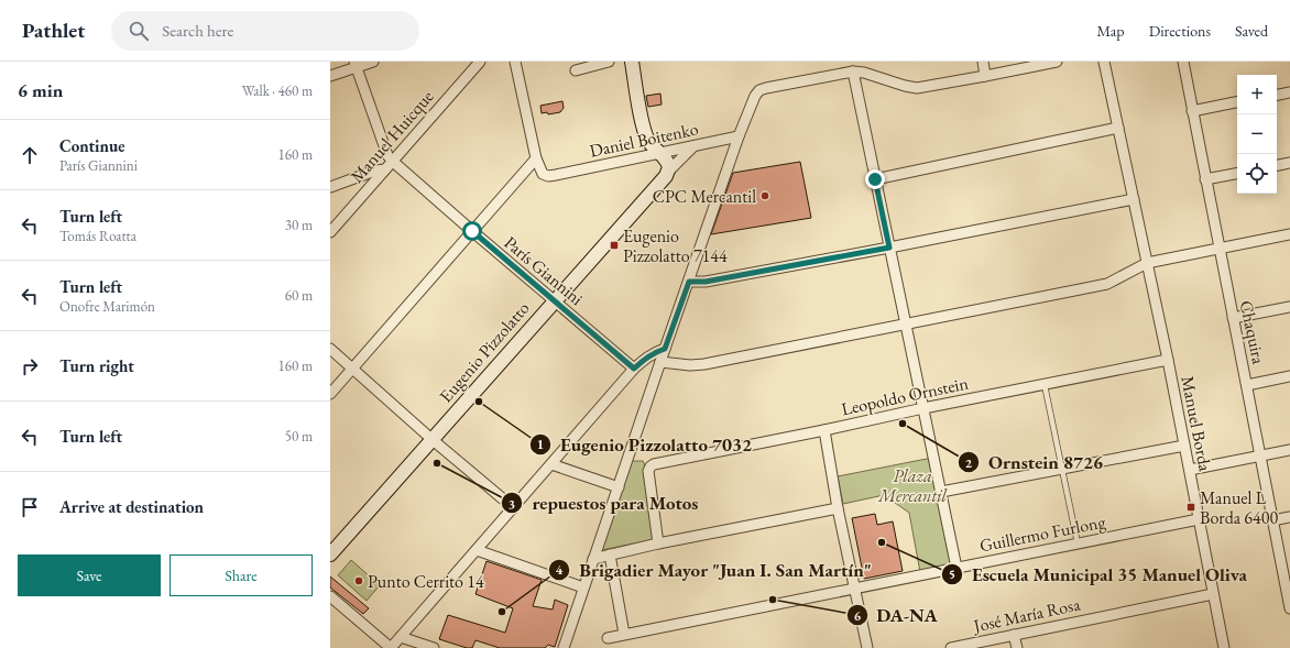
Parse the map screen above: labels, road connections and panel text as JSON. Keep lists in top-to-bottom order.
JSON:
{
  "streets": {
    "main road": ["Eugenio Pizzolatto"],
    "street": [
      "Manuel Huicque",
      "Daniel Boitenko",
      "París Giannini",
      "Chaquira",
      "Leopoldo Ornstein",
      "Manuel Borda",
      "Guillermo Furlong",
      "José María Rosa"
    ]
  },
  "crossings": [
    ["Manuel Huicque", "París Giannini"],
    ["París Giannini", "Eugenio Pizzolatto"],
    ["Leopoldo Ornstein", "Manuel Borda"],
    ["Manuel Borda", "Guillermo Furlong"],
    ["Manuel Borda", "José María Rosa"]
  ],
  "parks": ["Plaza Mercantil"],
  "places": {
    "other": [
      "CPC Mercantil",
      "Eugenio Pizzolatto 7032",
      "Ornstein 8726",
      "repuestos para Motos",
      "Escuela Municipal 35 Manuel Oliva",
      "Punto Cerrito 14",
      "DA-NA",
      "Brigadier Mayor \"Juan I. San Martín\""
    ],
    "transit": ["Eugenio Pizzolatto 7144", "Manuel L Borda 6400"]
  },
  "page": {
    "header": "Pathlet",
    "search": "Search here",
    "nav": ["Map", "Directions", "Saved"],
    "heading": ["6 min", "Walk · 460 m"],
    "map_buttons": ["+", "−"],
    "list": [
      ["Continue", "París Giannini", "160 m"],
      ["Turn left", "Tomás Roatta", "30 m"],
      ["Turn left", "Onofre Marimón", "60 m"],
      ["Turn right", "160 m"],
      ["Turn left", "50 m"],
      "Arrive at destination"
    ],
    "buttons": ["Save", "Share"]
  }
}
